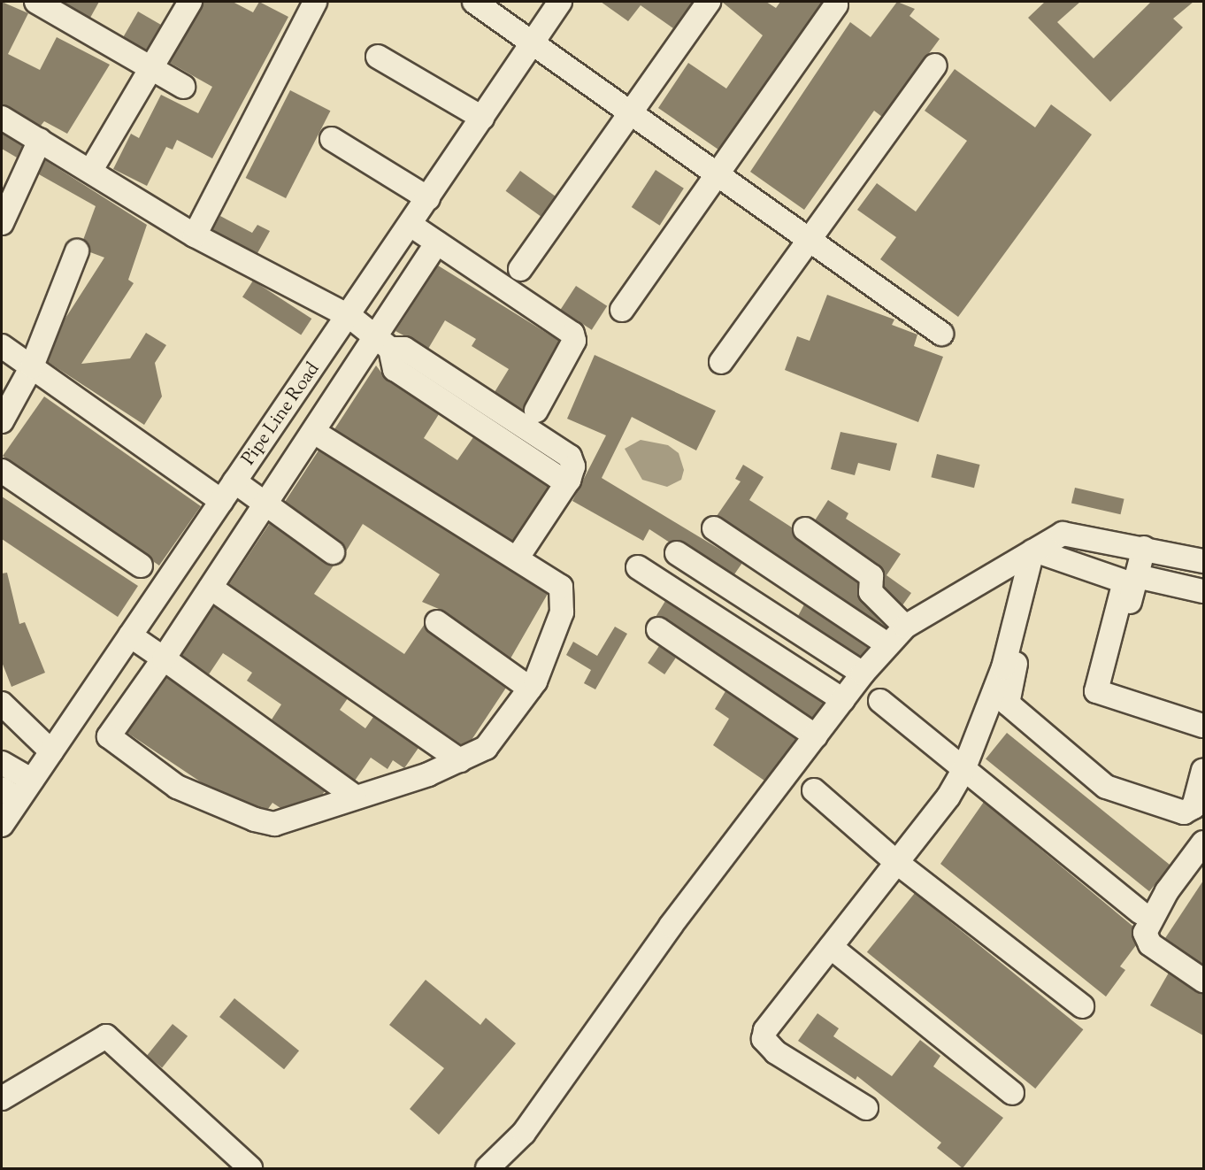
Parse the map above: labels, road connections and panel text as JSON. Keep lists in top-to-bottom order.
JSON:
{
  "streets": {
    "street": ["Pipe Line Road"]
  }
}
